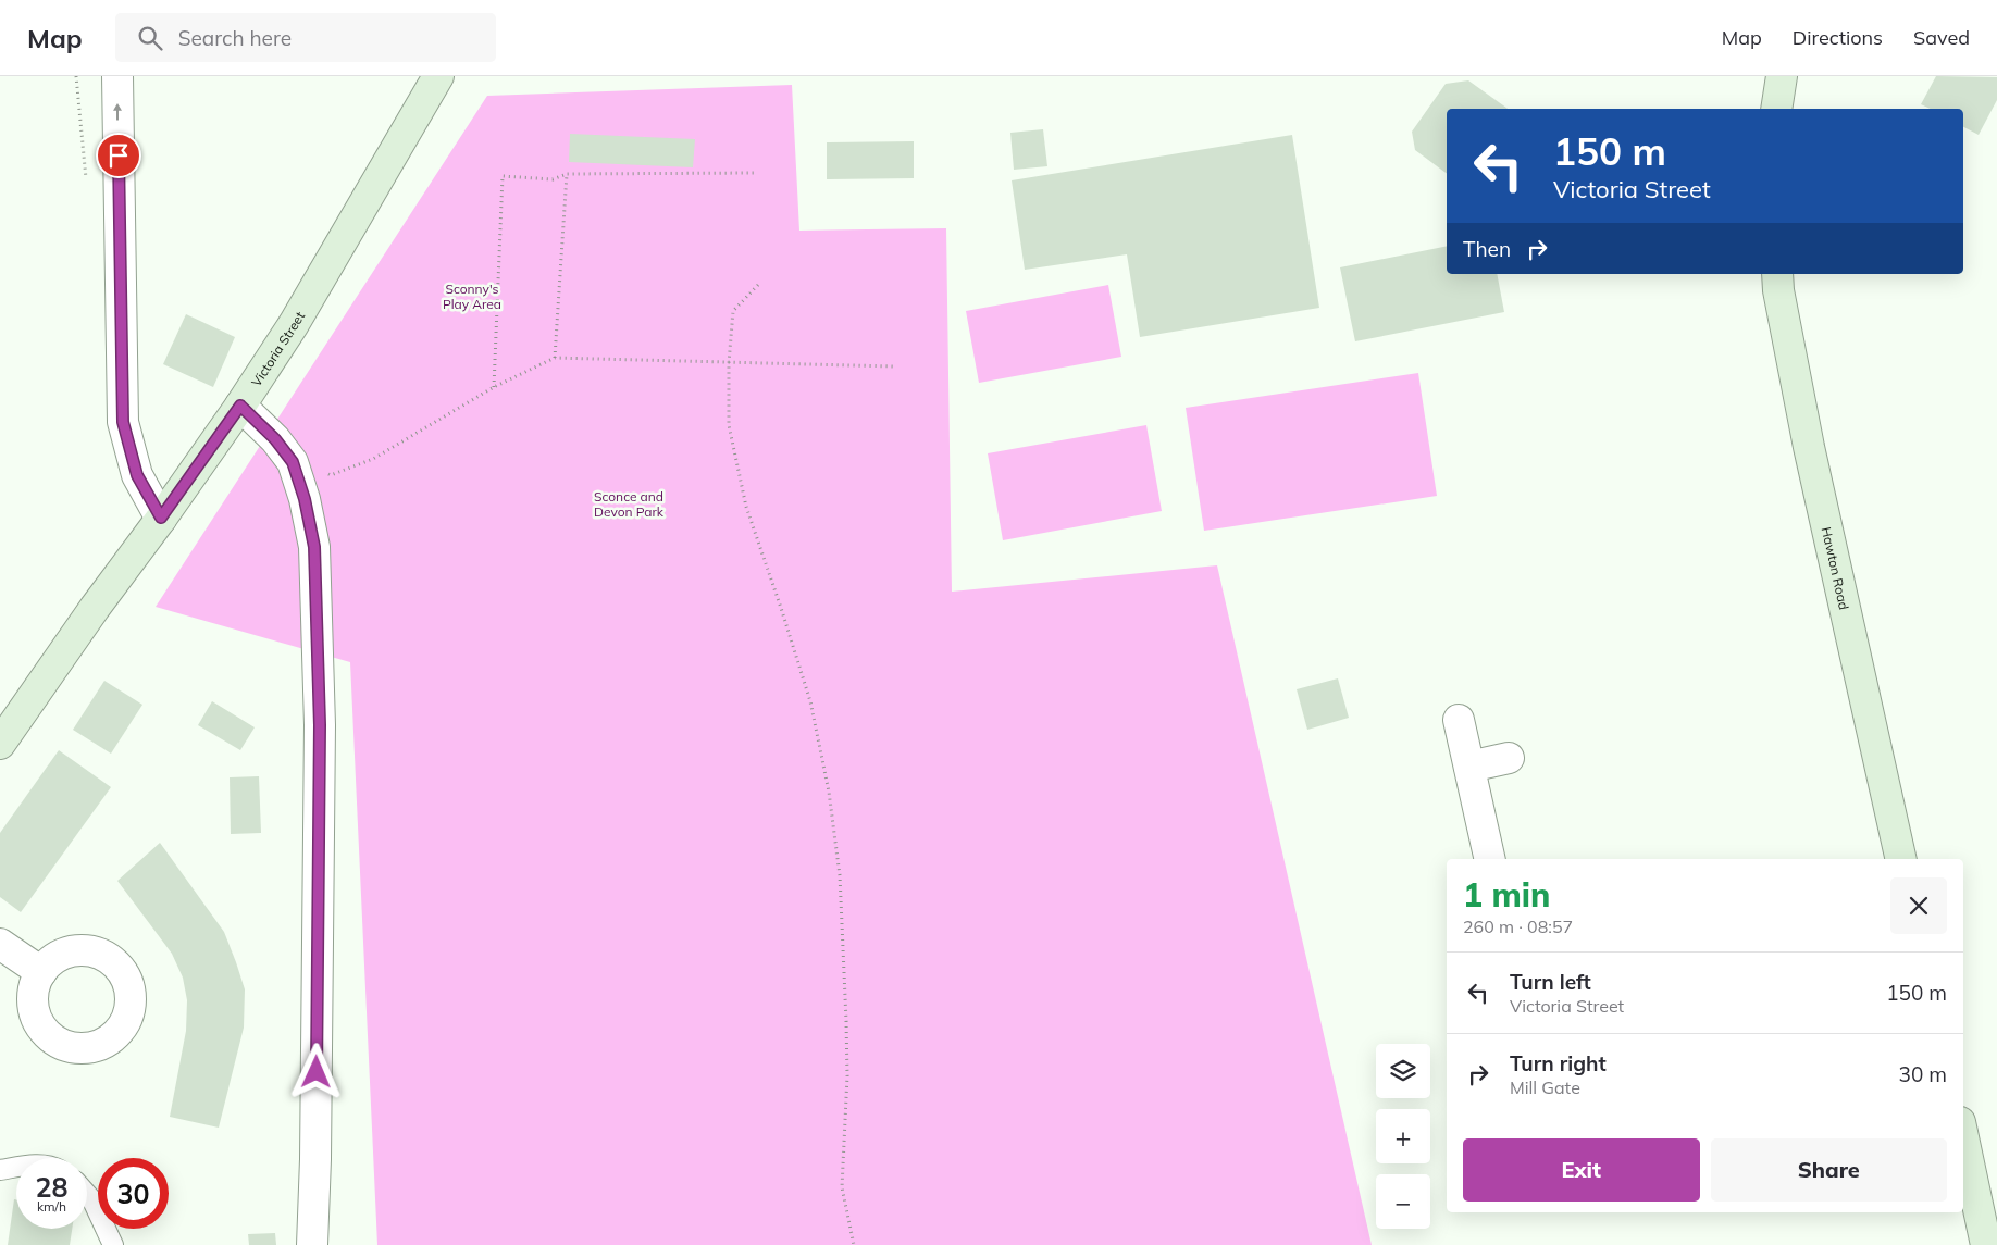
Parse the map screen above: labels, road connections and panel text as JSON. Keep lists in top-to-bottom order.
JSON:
{
  "streets": {
    "main road": ["Victoria Street", "Hawton Road"]
  },
  "parks": ["Sconny's Play Area", "Sconce and Devon Park"],
  "page": {
    "header": "Map",
    "search": "Search here",
    "nav": ["Map", "Directions", "Saved"],
    "turn": ["150 m", "Victoria Street"],
    "then": "Then",
    "heading": ["1 min", "260 m · 08:57"],
    "list": [
      {
        "name": "Turn left",
        "note": "Victoria Street",
        "value": "150 m"
      },
      {
        "name": "Turn right",
        "note": "Mill Gate",
        "value": "30 m"
      }
    ],
    "map_buttons": ["+", "−"],
    "buttons": ["Exit", "Share"],
    "speed": "28 km/h",
    "limit": "30"
  }
}
